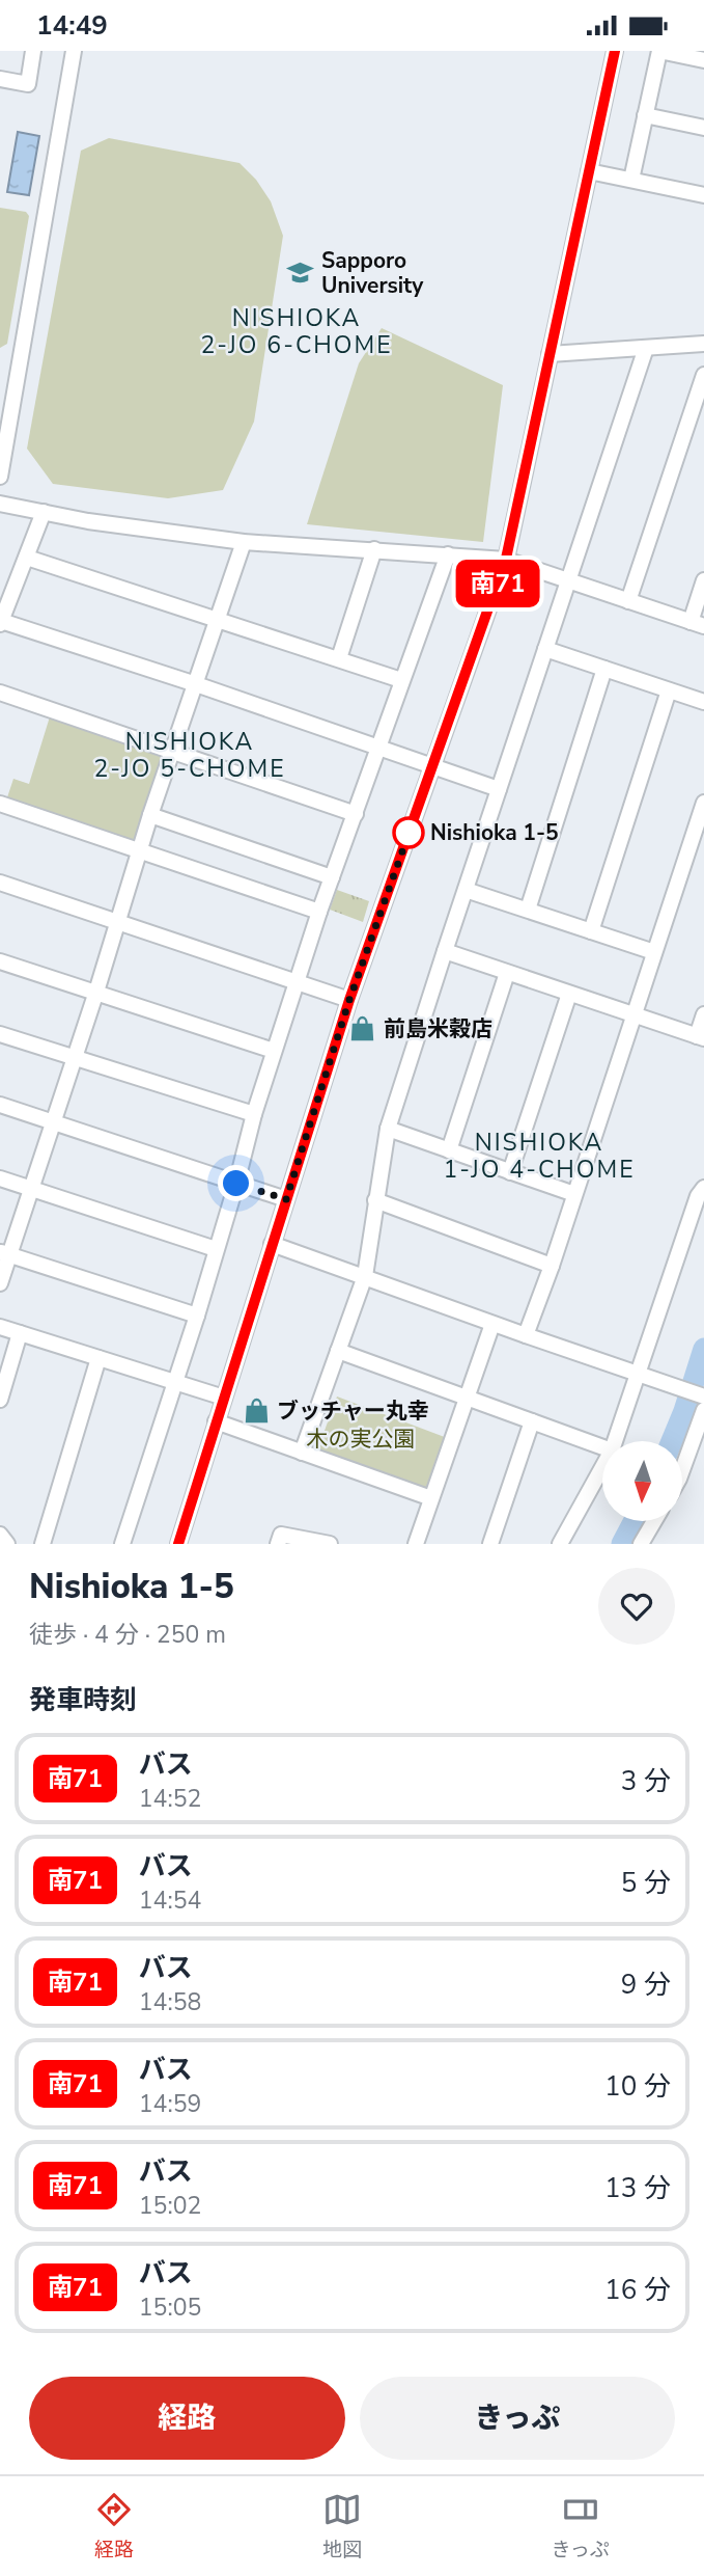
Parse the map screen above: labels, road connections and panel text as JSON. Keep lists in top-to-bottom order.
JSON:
{
  "districts": ["NISHIOKA 2-JO 6-CHOME", "NISHIOKA 2-JO 5-CHOME", "NISHIOKA 1-JO 4-CHOME"],
  "parks": ["木の実公園"],
  "places": {
    "school or university": ["Sapporo University"],
    "other": ["Nishioka 1-5"],
    "shop": ["前島米穀店", "ブッチャー丸幸"]
  },
  "lines": ["bus line 南71"],
  "north": "bottom",
  "page": {
    "status": "14:49",
    "on_map": "南71",
    "heading": [
      ["Nishioka 1-5", "徒歩 · 4 分 · 250 m"],
      "発車時刻"
    ],
    "list": [
      {
        "mark": "南71",
        "name": "バス",
        "note": "14:52",
        "value": "3 分"
      },
      {
        "mark": "南71",
        "name": "バス",
        "note": "14:54",
        "value": "5 分"
      },
      {
        "mark": "南71",
        "name": "バス",
        "note": "14:58",
        "value": "9 分"
      },
      {
        "mark": "南71",
        "name": "バス",
        "note": "14:59",
        "value": "10 分"
      },
      {
        "mark": "南71",
        "name": "バス",
        "note": "15:02",
        "value": "13 分"
      },
      {
        "mark": "南71",
        "name": "バス",
        "note": "15:05",
        "value": "16 分"
      }
    ],
    "buttons": ["経路", "きっぷ"],
    "tabs": ["経路", "地図", "きっぷ"]
  }
}
